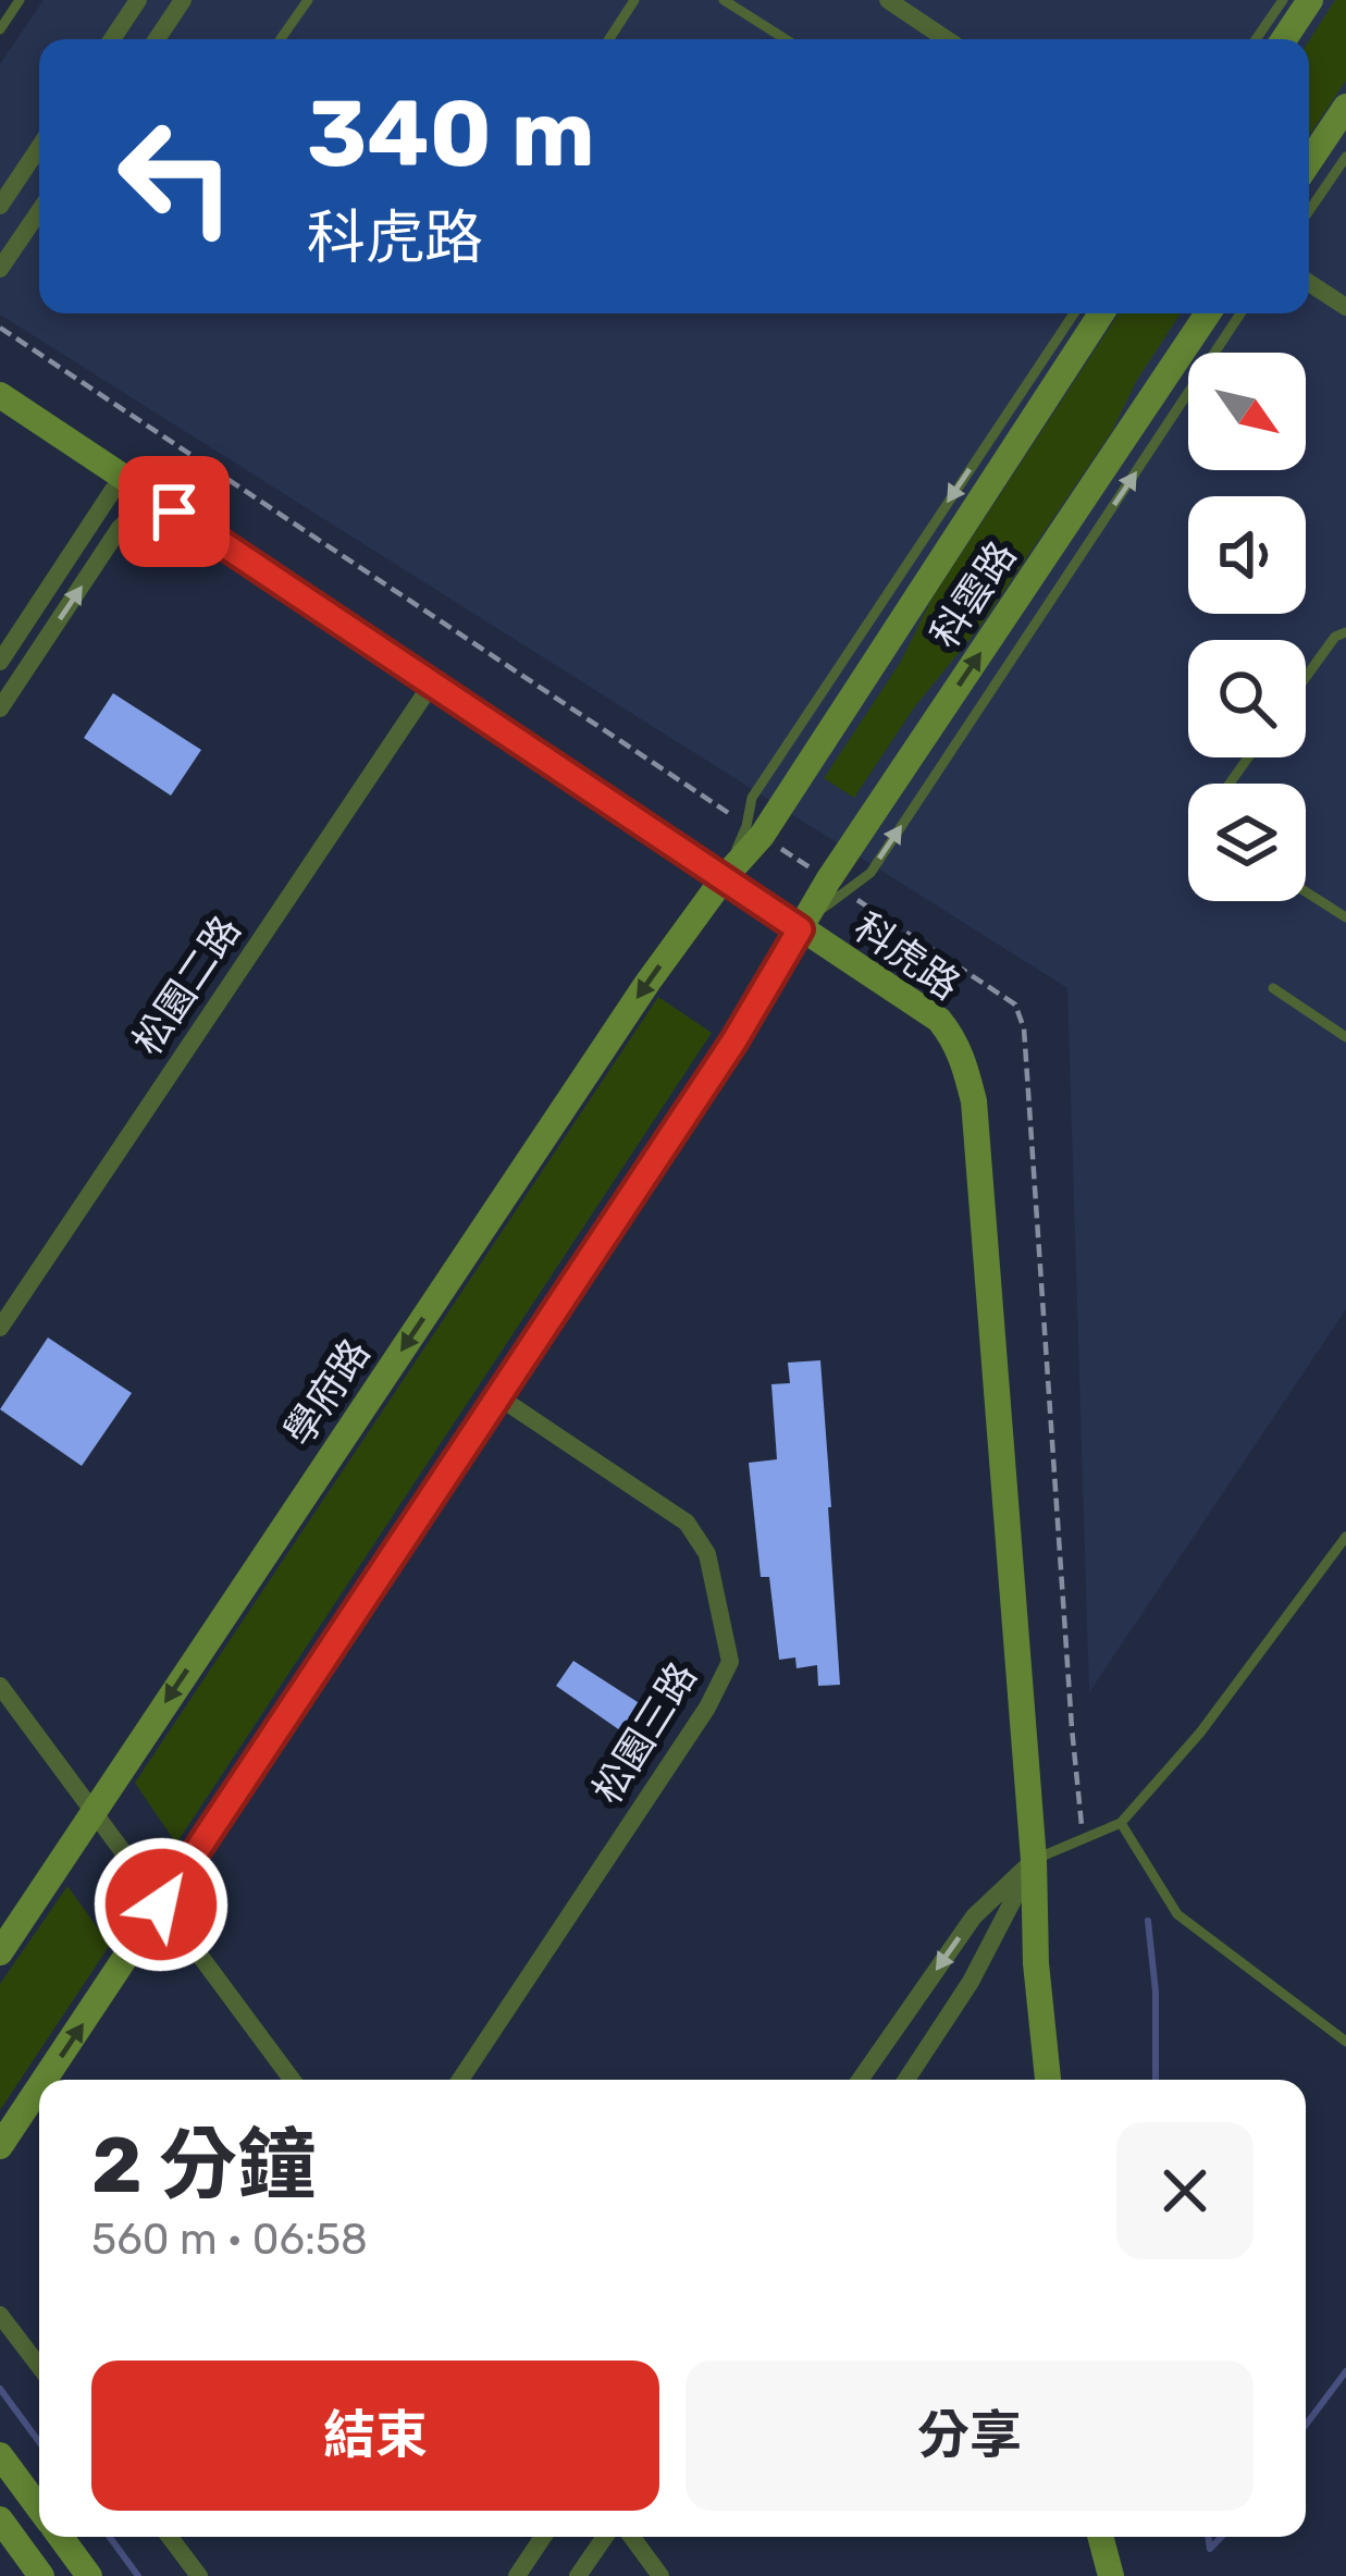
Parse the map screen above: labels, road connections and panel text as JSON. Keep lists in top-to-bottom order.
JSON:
{
  "streets": {
    "street": [
      "科雲路",
      "科虎路",
      "松園二路",
      "學府路",
      "松園三路"
    ]
  },
  "crossings": [
    ["科雲路", "科虎路"],
    ["科雲路", "學府路"],
    ["科虎路", "松園二路"],
    ["科虎路", "學府路"]
  ],
  "north": "bottom right",
  "page": {
    "turn": ["340 m", "科虎路"],
    "heading": ["2 分鐘", "560 m · 06:58"],
    "buttons": ["結束", "分享"]
  }
}
